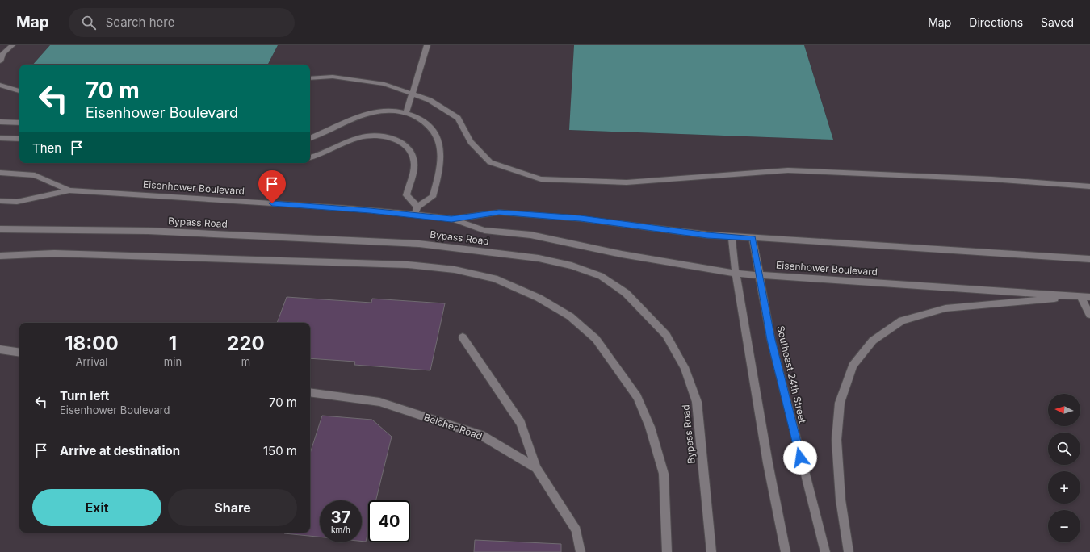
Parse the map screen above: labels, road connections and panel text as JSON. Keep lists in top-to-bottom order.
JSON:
{
  "streets": {
    "street": [
      "Eisenhower Boulevard",
      "Bypass Road",
      "Southeast 24th Street",
      "Belcher Road"
    ]
  },
  "crossings": [
    ["Eisenhower Boulevard", "Southeast 24th Street"]
  ],
  "north": "left",
  "page": {
    "header": "Map",
    "search": "Search here",
    "nav": ["Map", "Directions", "Saved"],
    "turn": ["70 m", "Eisenhower Boulevard"],
    "then": "Then",
    "eta": [
      "18:00",
      "Arrival",
      "1",
      "min",
      "220",
      "m"
    ],
    "list": [
      {
        "name": "Turn left",
        "note": "Eisenhower Boulevard",
        "value": "70 m"
      },
      {
        "name": "Arrive at destination",
        "value": "150 m"
      }
    ],
    "map_buttons": ["+", "−"],
    "buttons": ["Exit", "Share"],
    "speed": "37 km/h",
    "limit": "40"
  }
}
